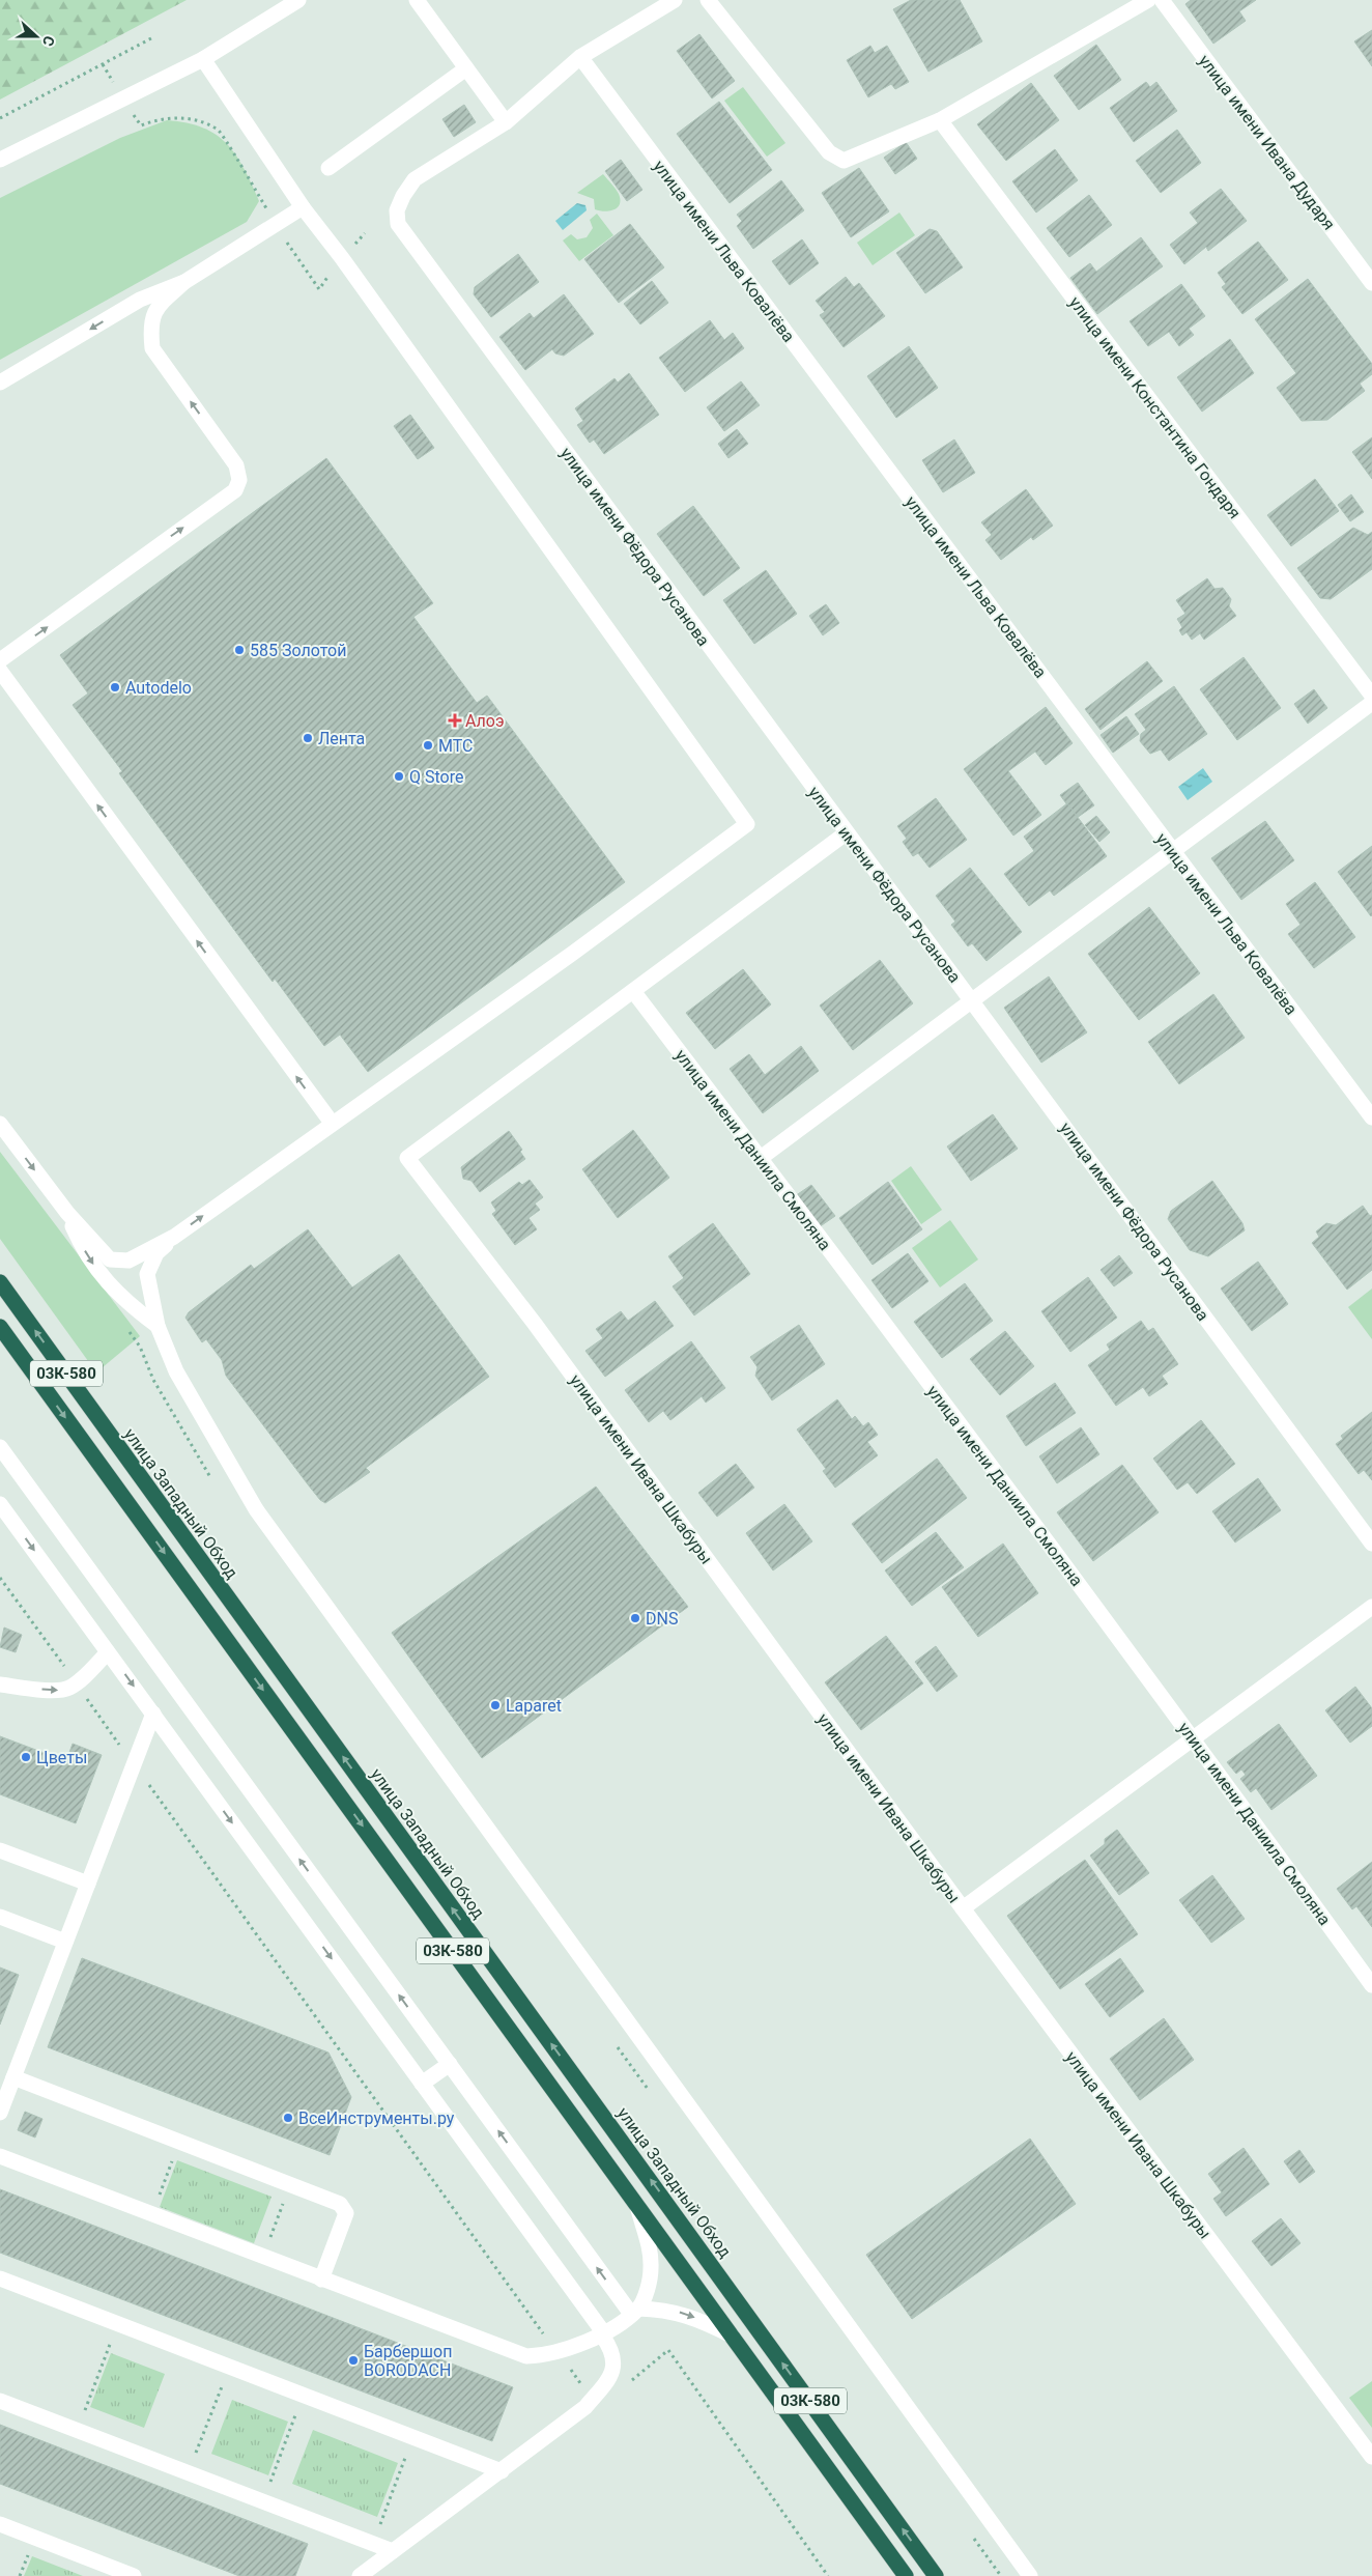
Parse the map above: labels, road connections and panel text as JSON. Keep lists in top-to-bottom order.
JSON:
{
  "streets": {
    "highway": ["03К-580", "улица Западный Обход"],
    "street": [
      "улица имени Ивана Дударя",
      "улица имени Льва Ковалёва",
      "улица имени Константина Гондаря",
      "улица имени Фёдора Русанова",
      "улица имени Даниила Смоляна",
      "улица имени Ивана Шкабуры"
    ]
  },
  "crossings": [
    ["улица имени Даниила Смоляна", "улица имени Ивана Шкабуры"]
  ],
  "places": {
    "other": [
      "585 Золотой",
      "Autodelo",
      "Лента",
      "МТС",
      "Q Store",
      "DNS",
      "Laparet",
      "Цветы",
      "ВсеИнструменты.ру",
      "Барбершоп BORODACH"
    ],
    "health": ["Алоэ"]
  },
  "north": "right"
}
